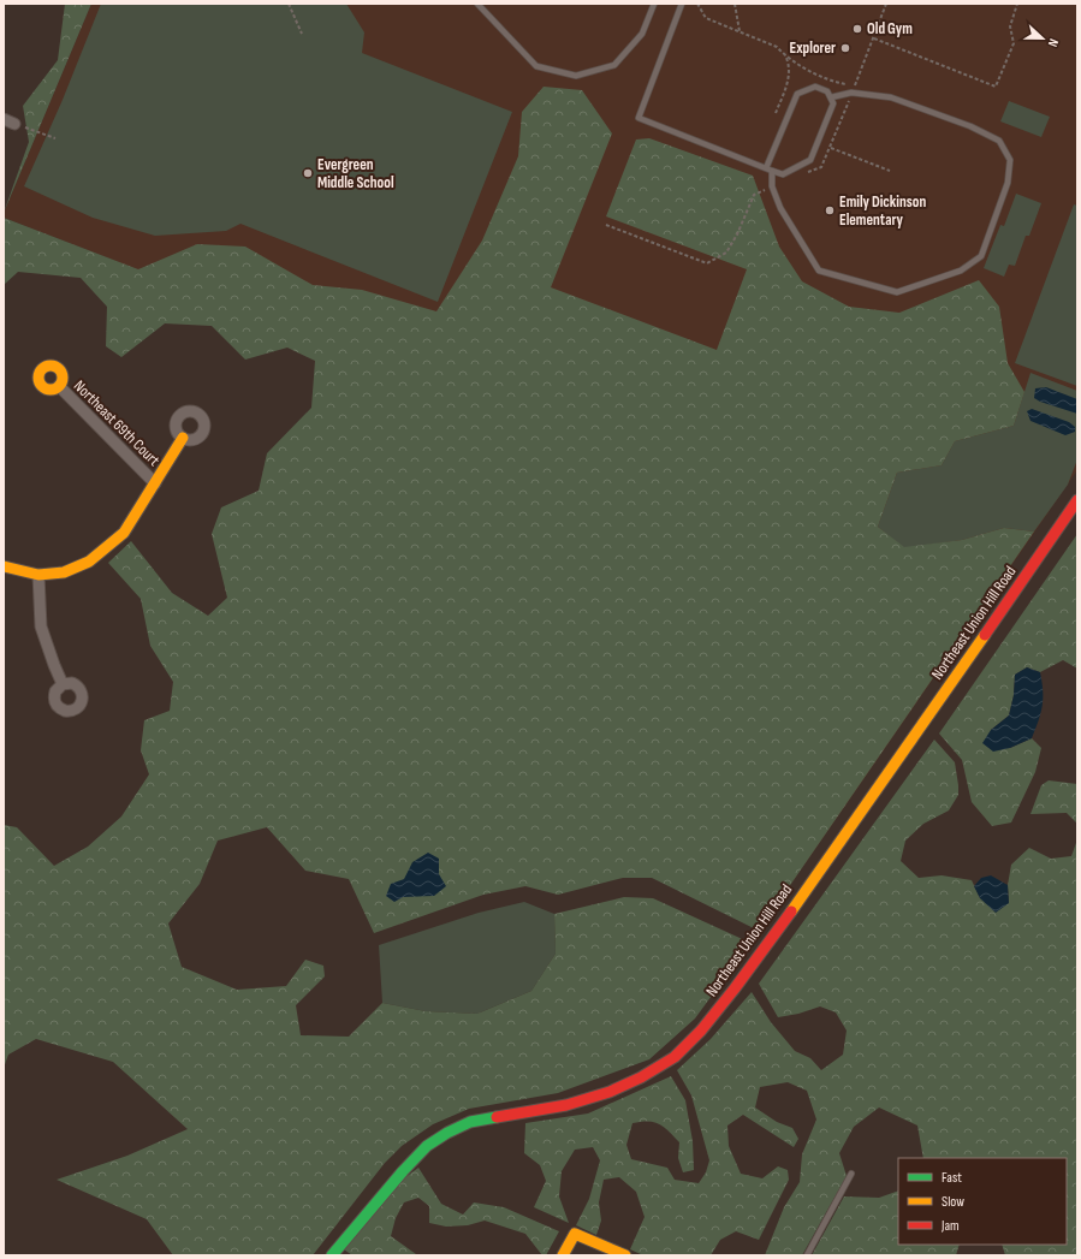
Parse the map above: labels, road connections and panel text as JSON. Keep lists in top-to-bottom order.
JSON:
{
  "streets": {
    "street": ["Northeast 69th Court", "Northeast Union Hill Road"]
  },
  "places": [
    "Old Gym",
    "Explorer",
    "Evergreen Middle School",
    "Emily Dickinson Elementary"
  ],
  "legend": ["Fast", "Slow", "Jam"],
  "north": "right"
}
